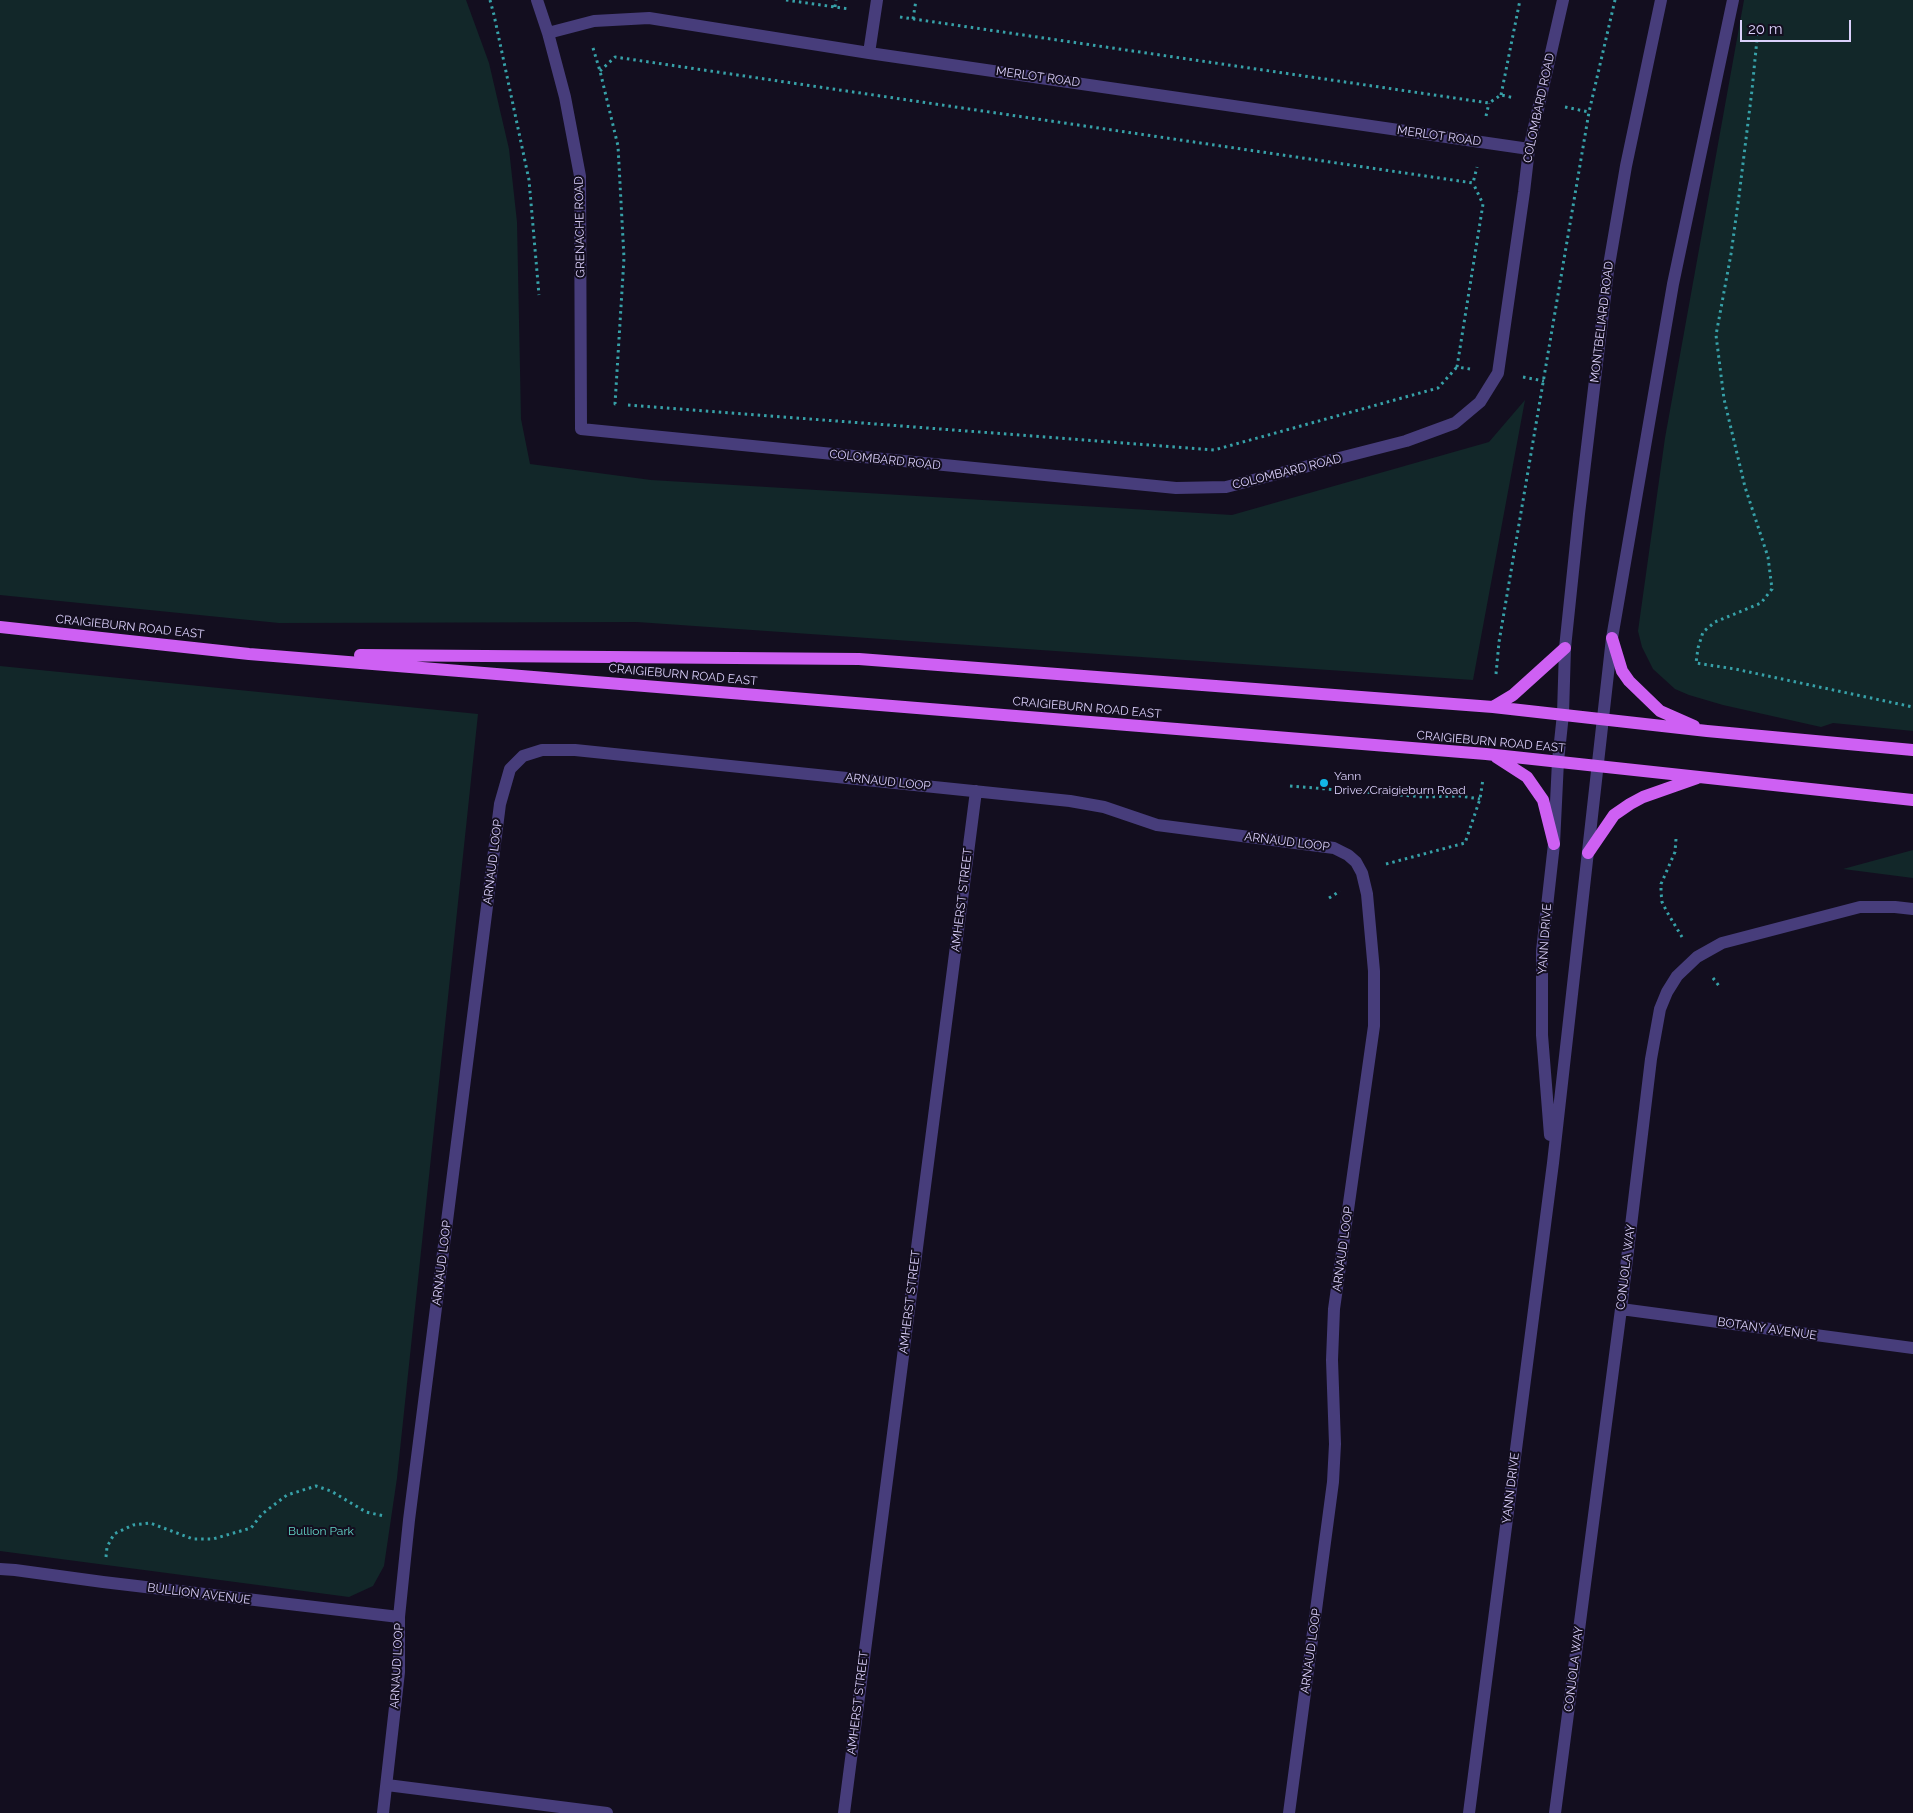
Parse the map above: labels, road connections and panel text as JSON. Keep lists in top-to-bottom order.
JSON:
{
  "streets": {
    "main road": ["CRAIGIEBURN ROAD EAST"],
    "street": [
      "MERLOT ROAD",
      "COLOMBARD ROAD",
      "GRENACHE ROAD",
      "MONTBELIARD ROAD",
      "ARNAUD LOOP",
      "AMHERST STREET",
      "YANN DRIVE",
      "CONJOLA WAY",
      "BOTANY AVENUE",
      "BULLION AVENUE"
    ]
  },
  "crossings": [
    ["MERLOT ROAD", "COLOMBARD ROAD"],
    ["MERLOT ROAD", "GRENACHE ROAD"],
    ["COLOMBARD ROAD", "GRENACHE ROAD"],
    ["MONTBELIARD ROAD", "CRAIGIEBURN ROAD EAST"],
    ["MONTBELIARD ROAD", "YANN DRIVE"],
    ["CRAIGIEBURN ROAD EAST", "YANN DRIVE"],
    ["ARNAUD LOOP", "AMHERST STREET"],
    ["ARNAUD LOOP", "BULLION AVENUE"],
    ["CONJOLA WAY", "BOTANY AVENUE"]
  ],
  "parks": ["Bullion Park"],
  "places": ["Yann Drive/Craigieburn Road"],
  "scale_bar": "20 m"
}
